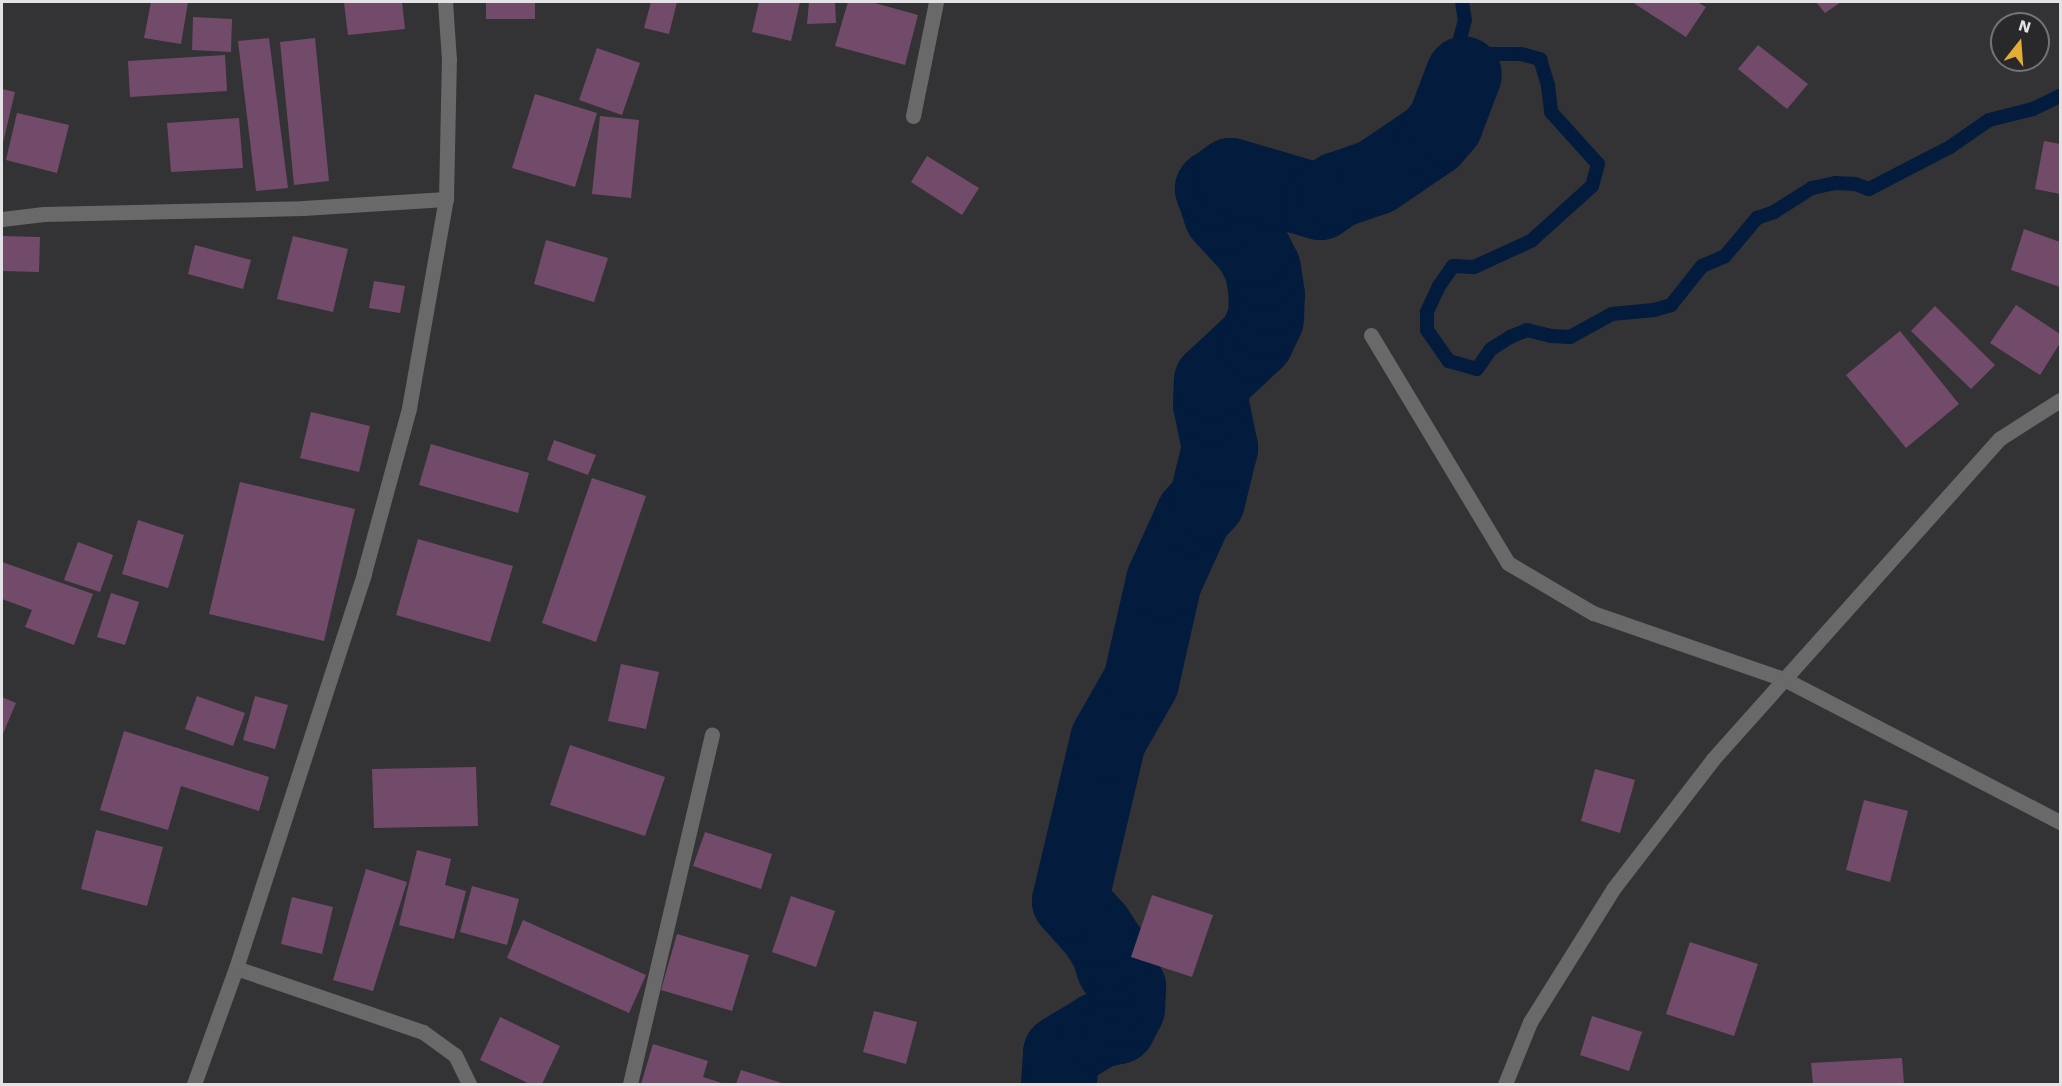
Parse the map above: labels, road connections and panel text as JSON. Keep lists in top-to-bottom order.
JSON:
{
  "north": "top"
}
